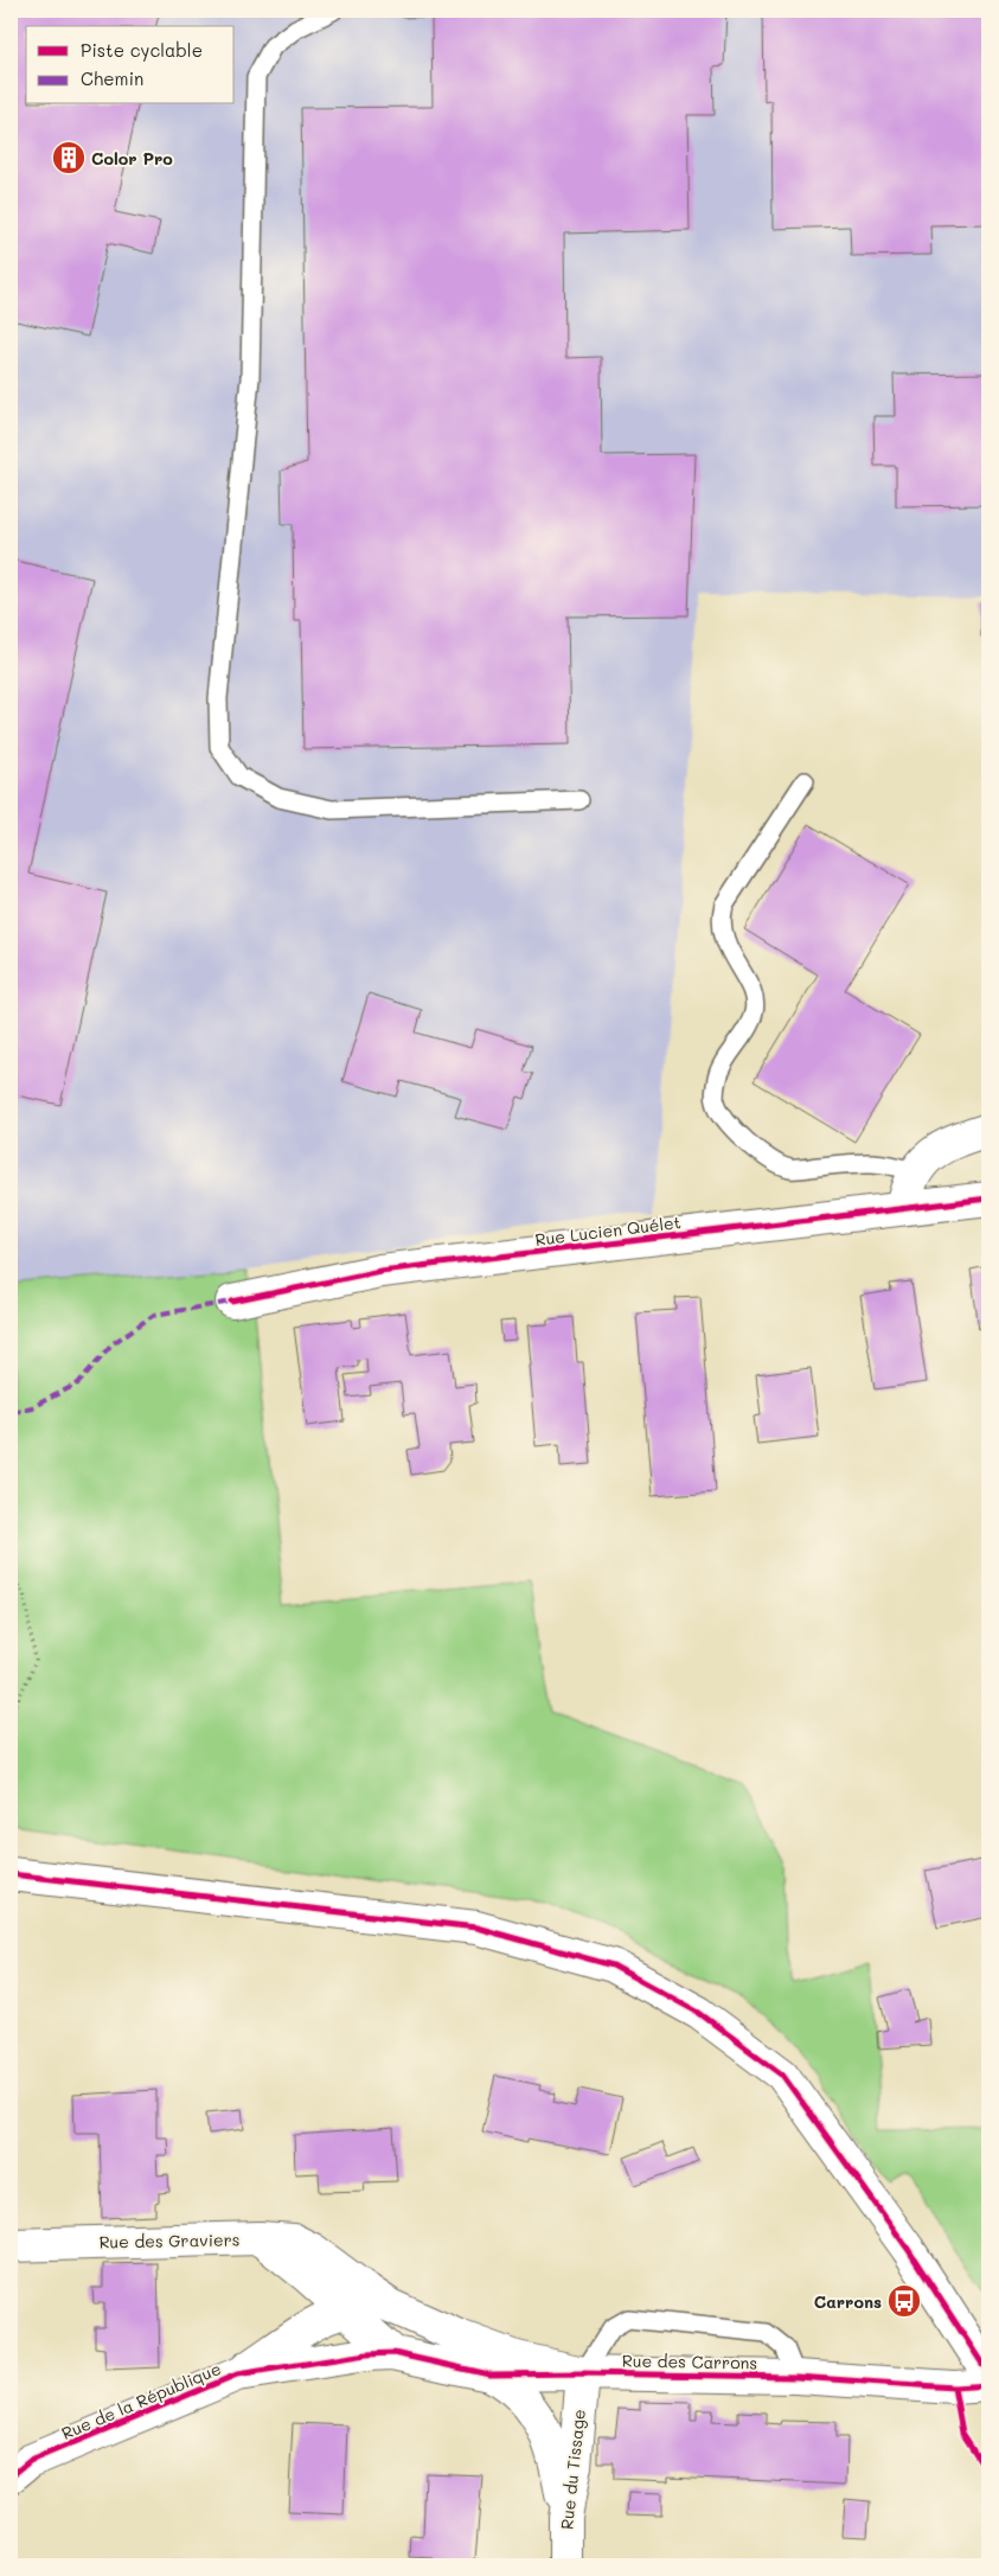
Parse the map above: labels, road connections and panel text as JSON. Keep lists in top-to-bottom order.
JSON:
{
  "streets": {
    "street": [
      "Rue Lucien Quélet",
      "Rue des Graviers",
      "Rue des Carrons",
      "Rue de la République",
      "Rue du Tissage"
    ]
  },
  "crossings": [
    ["Rue des Graviers", "Rue des Carrons"],
    ["Rue des Graviers", "Rue de la République"],
    ["Rue des Carrons", "Rue de la République"],
    ["Rue des Carrons", "Rue du Tissage"]
  ],
  "places": {
    "building": ["Color Pro"],
    "bus stop": ["Carrons"]
  },
  "legend": ["Piste cyclable", "Chemin"]
}
